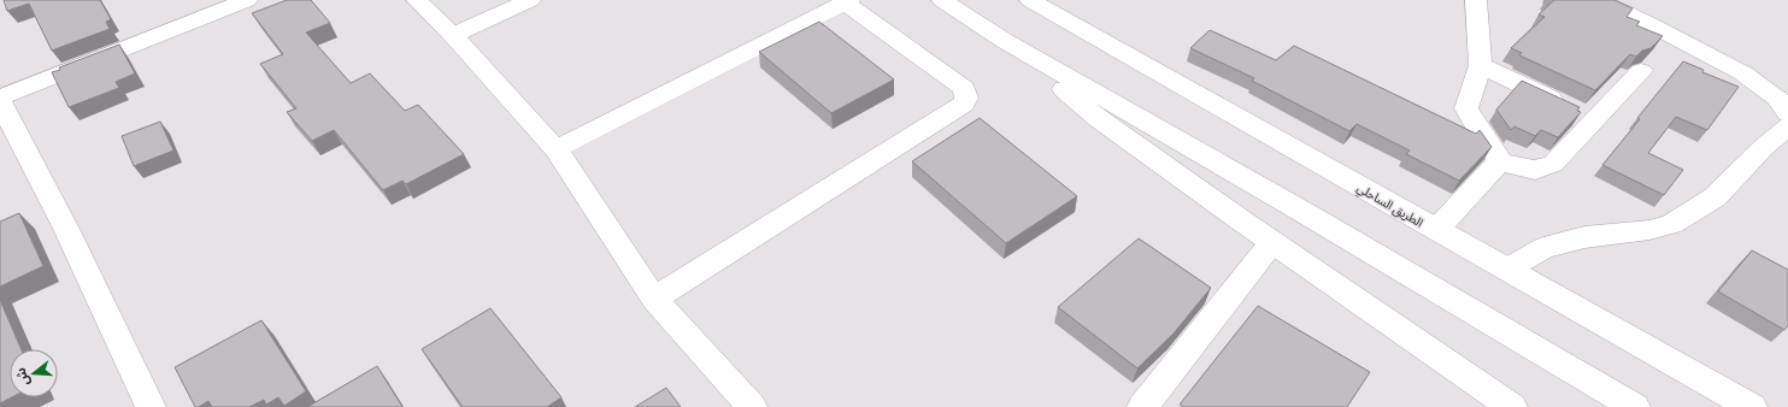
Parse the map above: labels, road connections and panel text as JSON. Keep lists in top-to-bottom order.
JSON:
{
  "streets": {
    "main road": ["الطريق الساحلي"]
  },
  "north": "left"
}
